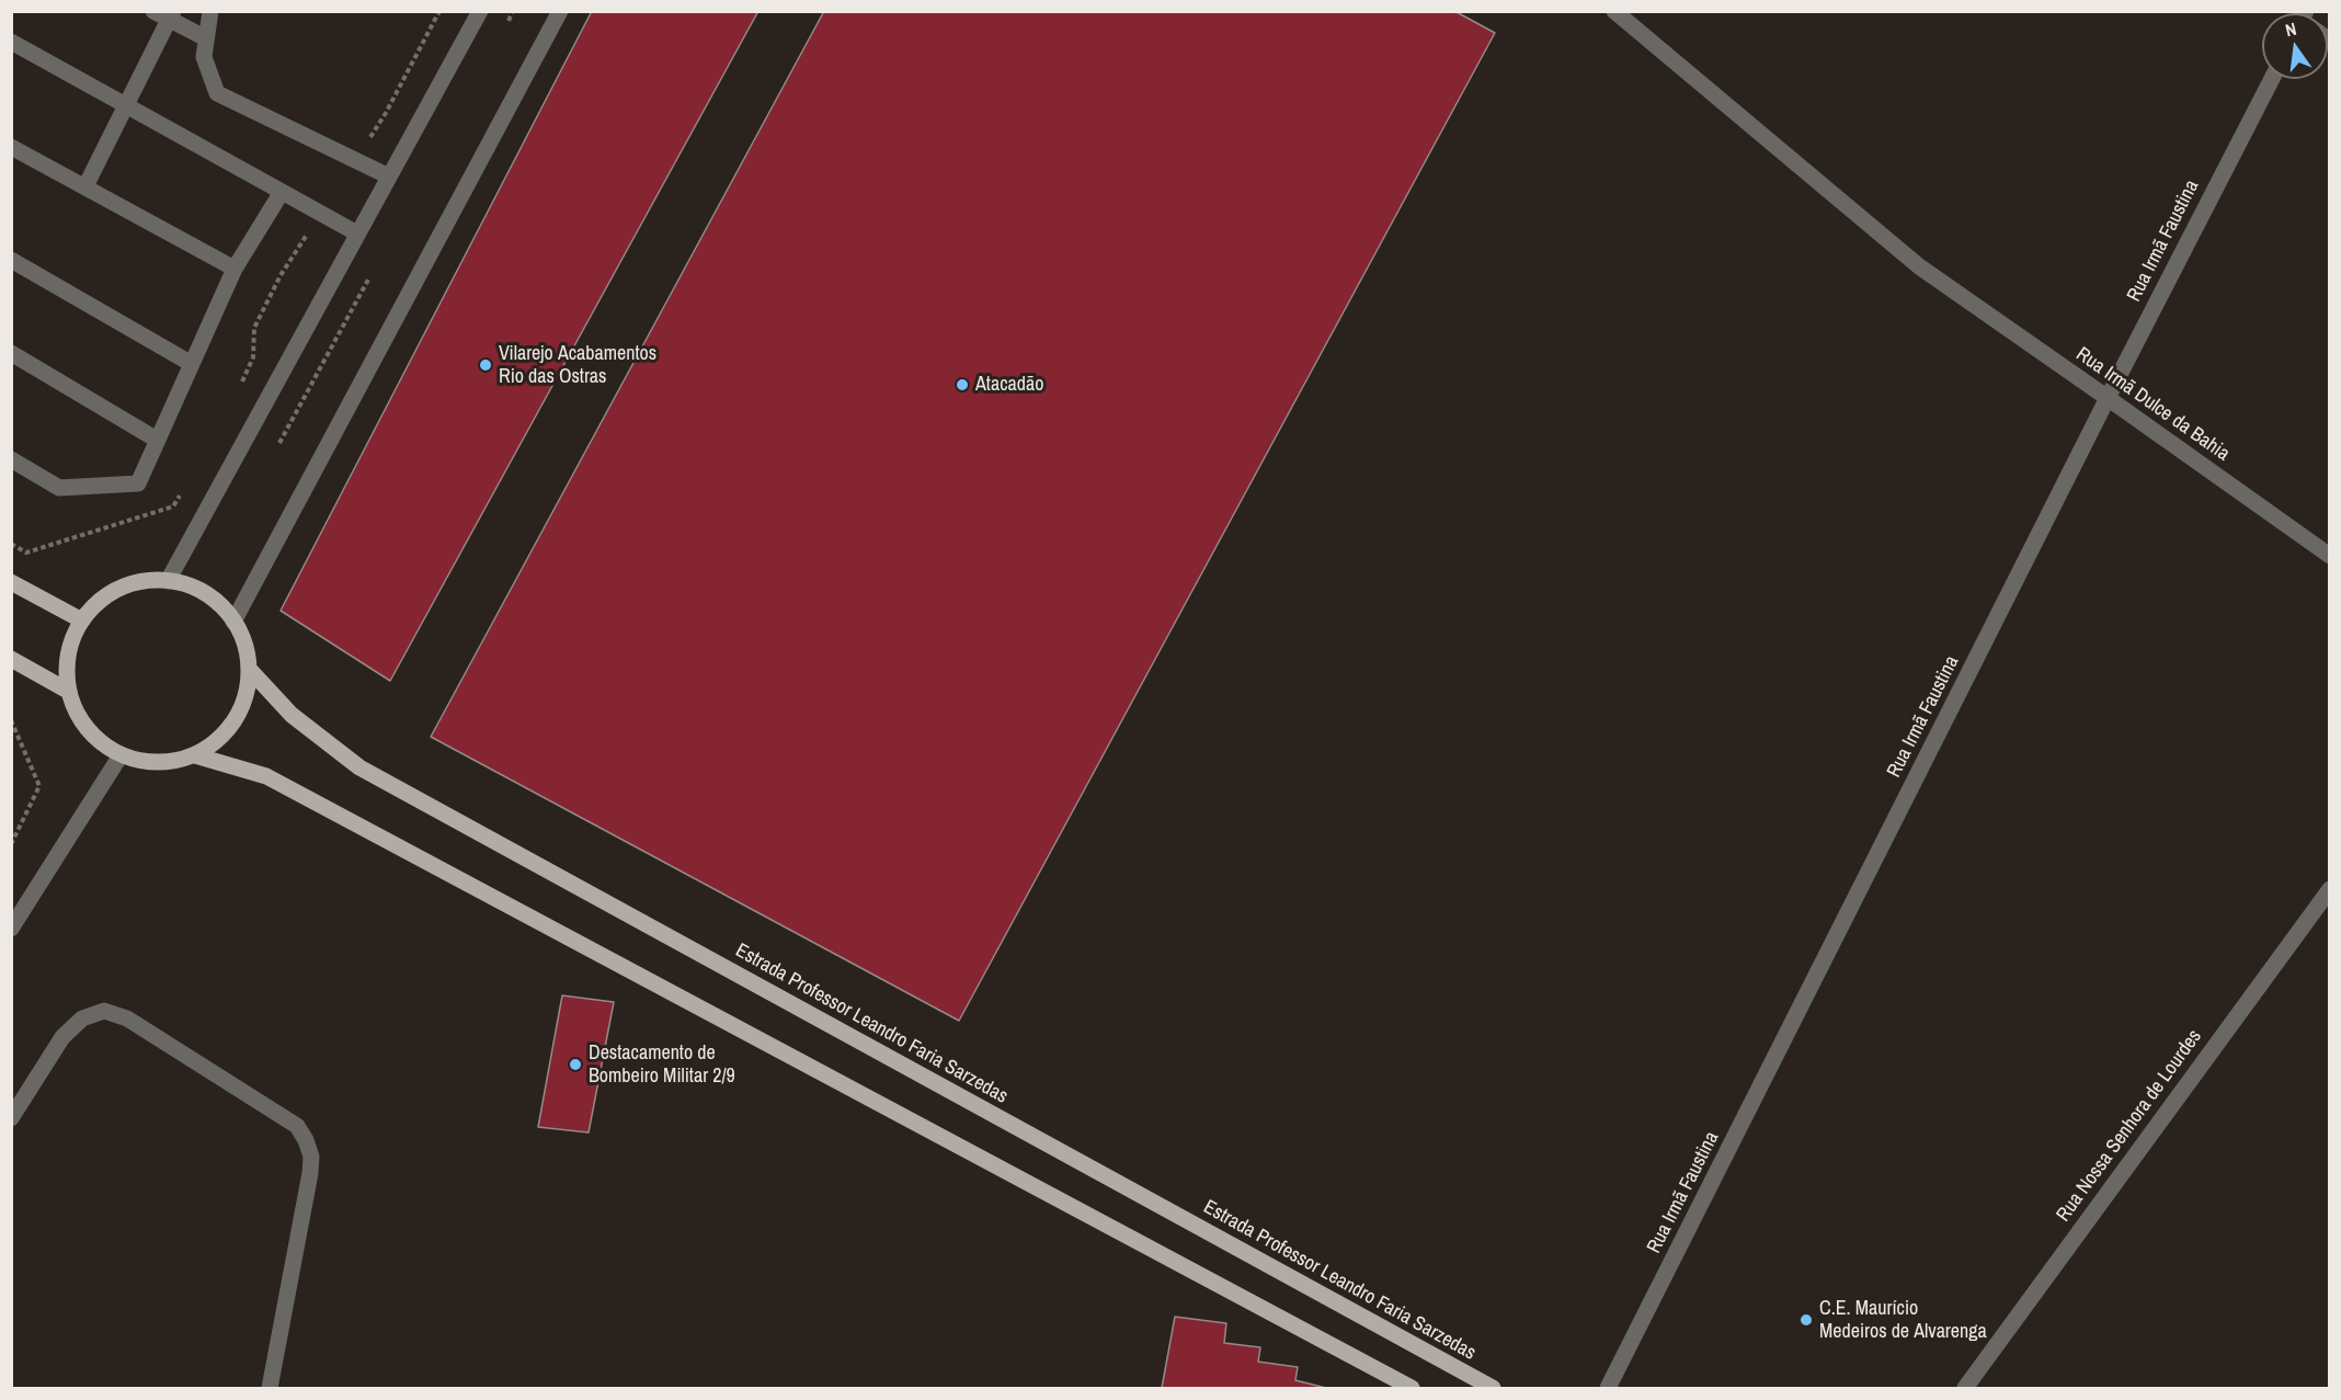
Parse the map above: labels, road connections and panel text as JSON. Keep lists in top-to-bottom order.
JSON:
{
  "streets": {
    "main road": ["Estrada Professor Leandro Faria Sarzedas"],
    "street": ["Rua Irmã Faustina", "Rua Irmã Dulce da Bahia", "Rua Nossa Senhora de Lourdes"]
  },
  "crossings": [
    ["Rua Irmã Faustina", "Rua Irmã Dulce da Bahia"]
  ],
  "places": [
    "Vilarejo Acabamentos Rio das Ostras",
    "Atacadão",
    "Destacamento de Bombeiro Militar 2/9",
    "C.E. Maurício Medeiros de Alvarenga"
  ],
  "north": "top"
}
